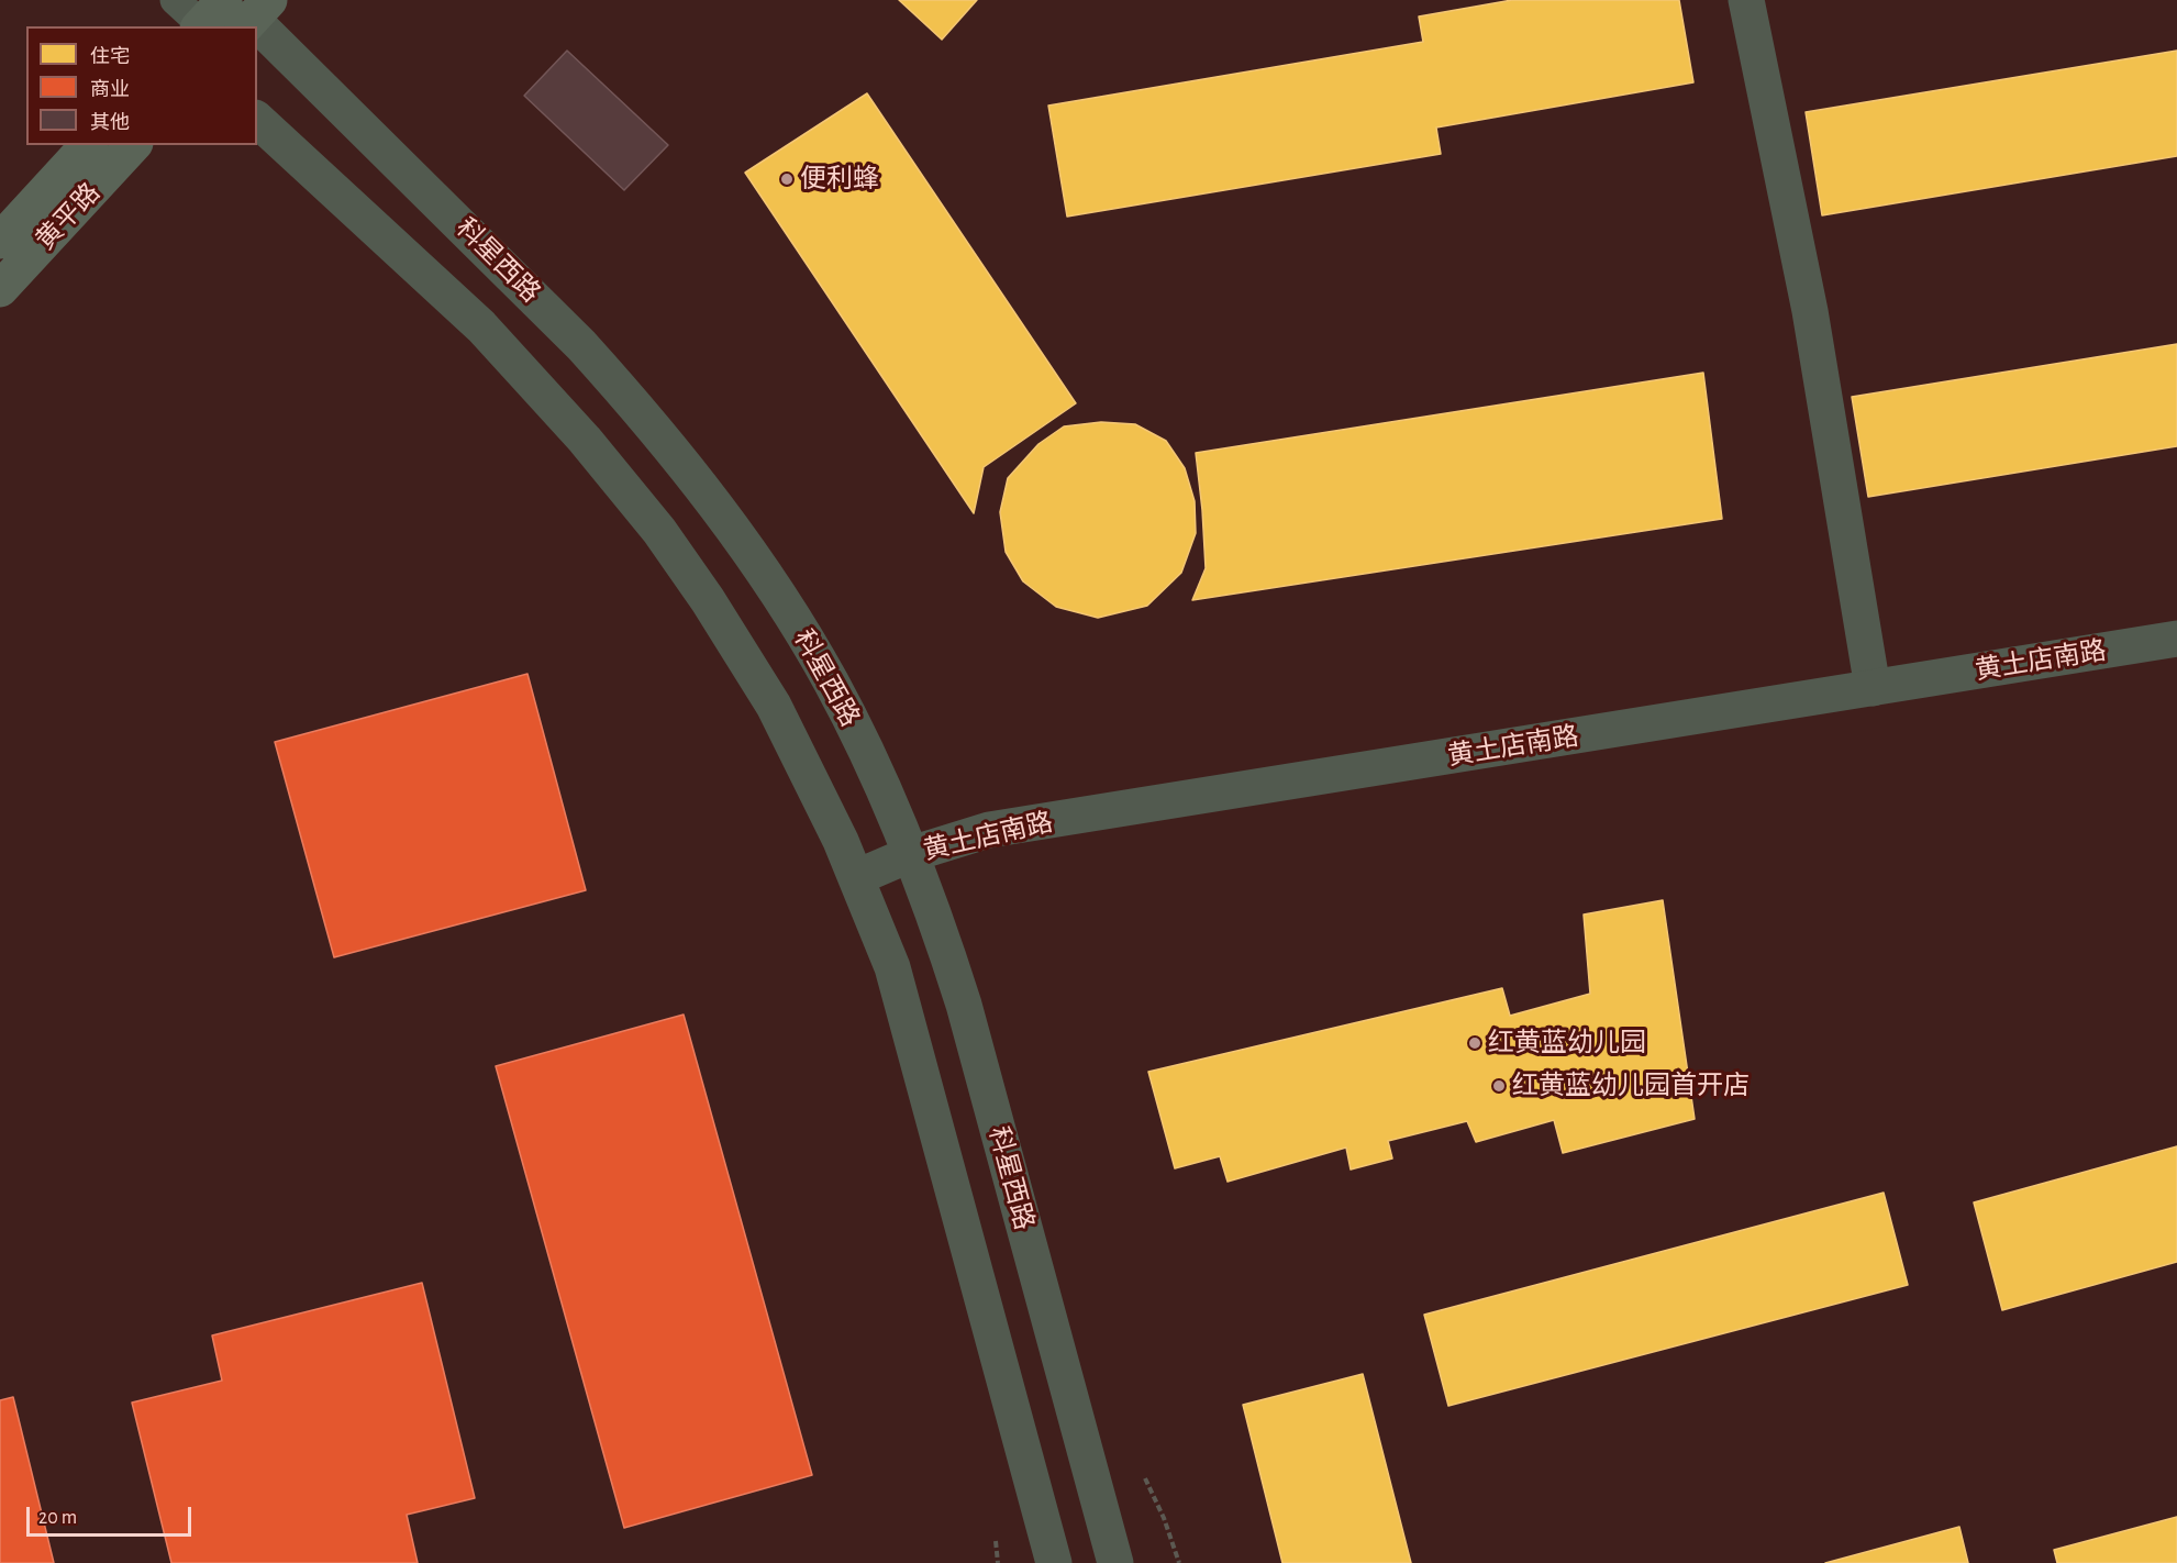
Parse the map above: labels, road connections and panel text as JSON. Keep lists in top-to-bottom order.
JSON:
{
  "streets": {
    "main road": ["黄平路"],
    "street": ["科星西路", "黄土店南路"]
  },
  "crossings": [
    ["科星西路", "黄土店南路"]
  ],
  "places": ["便利蜂", "红黄蓝幼儿园", "红黄蓝幼儿园首开店"],
  "legend": ["住宅", "商业", "其他"],
  "scale_bar": "20 m"
}
